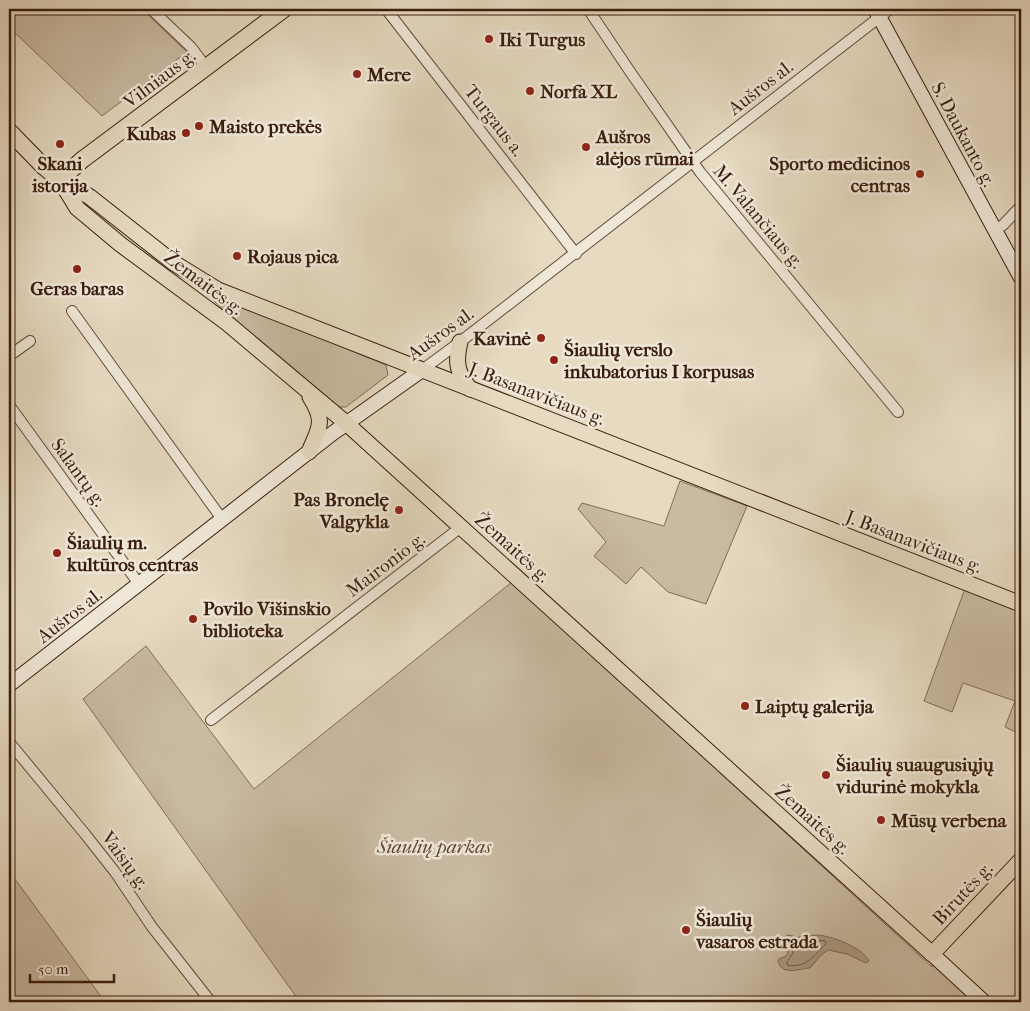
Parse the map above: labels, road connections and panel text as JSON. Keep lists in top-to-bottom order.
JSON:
{
  "streets": {
    "highway": ["Vilniaus g.", "Žemaitės g."],
    "main road": [
      "Aušros al.",
      "S. Daukanto g.",
      "J. Basanavičiaus g.",
      "Birutės g."
    ],
    "street": [
      "Turgaus a.",
      "M. Valančiaus g.",
      "Salantų g.",
      "Maironio g.",
      "Vaisių g."
    ]
  },
  "crossings": [
    ["Vilniaus g.", "Žemaitės g."],
    ["Vilniaus g.", "J. Basanavičiaus g."],
    ["Aušros al.", "Turgaus a."],
    ["Aušros al.", "S. Daukanto g."],
    ["Aušros al.", "M. Valančiaus g."],
    ["Aušros al.", "Žemaitės g."],
    ["Aušros al.", "J. Basanavičiaus g."],
    ["Aušros al.", "Salantų g."],
    ["Žemaitės g.", "J. Basanavičiaus g."],
    ["Žemaitės g.", "Maironio g."],
    ["Žemaitės g.", "Birutės g."]
  ],
  "parks": ["Šiaulių parkas"],
  "places": [
    "Iki Turgus",
    "Mere",
    "Norfa XL",
    "Maisto prekės",
    "Kubas",
    "Skani istorija",
    "Aušros alėjos rūmai",
    "Sporto medicinos centras",
    "Rojaus pica",
    "Geras baras",
    "Kavinė",
    "Šiaulių verslo inkubatorius I korpusas",
    "Pas Bronelę Valgykla",
    "Šiaulių m. kultūros centras",
    "Povilo Višinskio biblioteka",
    "Laiptų galerija",
    "Šiaulių suaugusiųjų vidurinė mokykla",
    "Mūsų verbena",
    "Šiaulių vasaros estrada"
  ],
  "scale_bar": "50 m"
}
